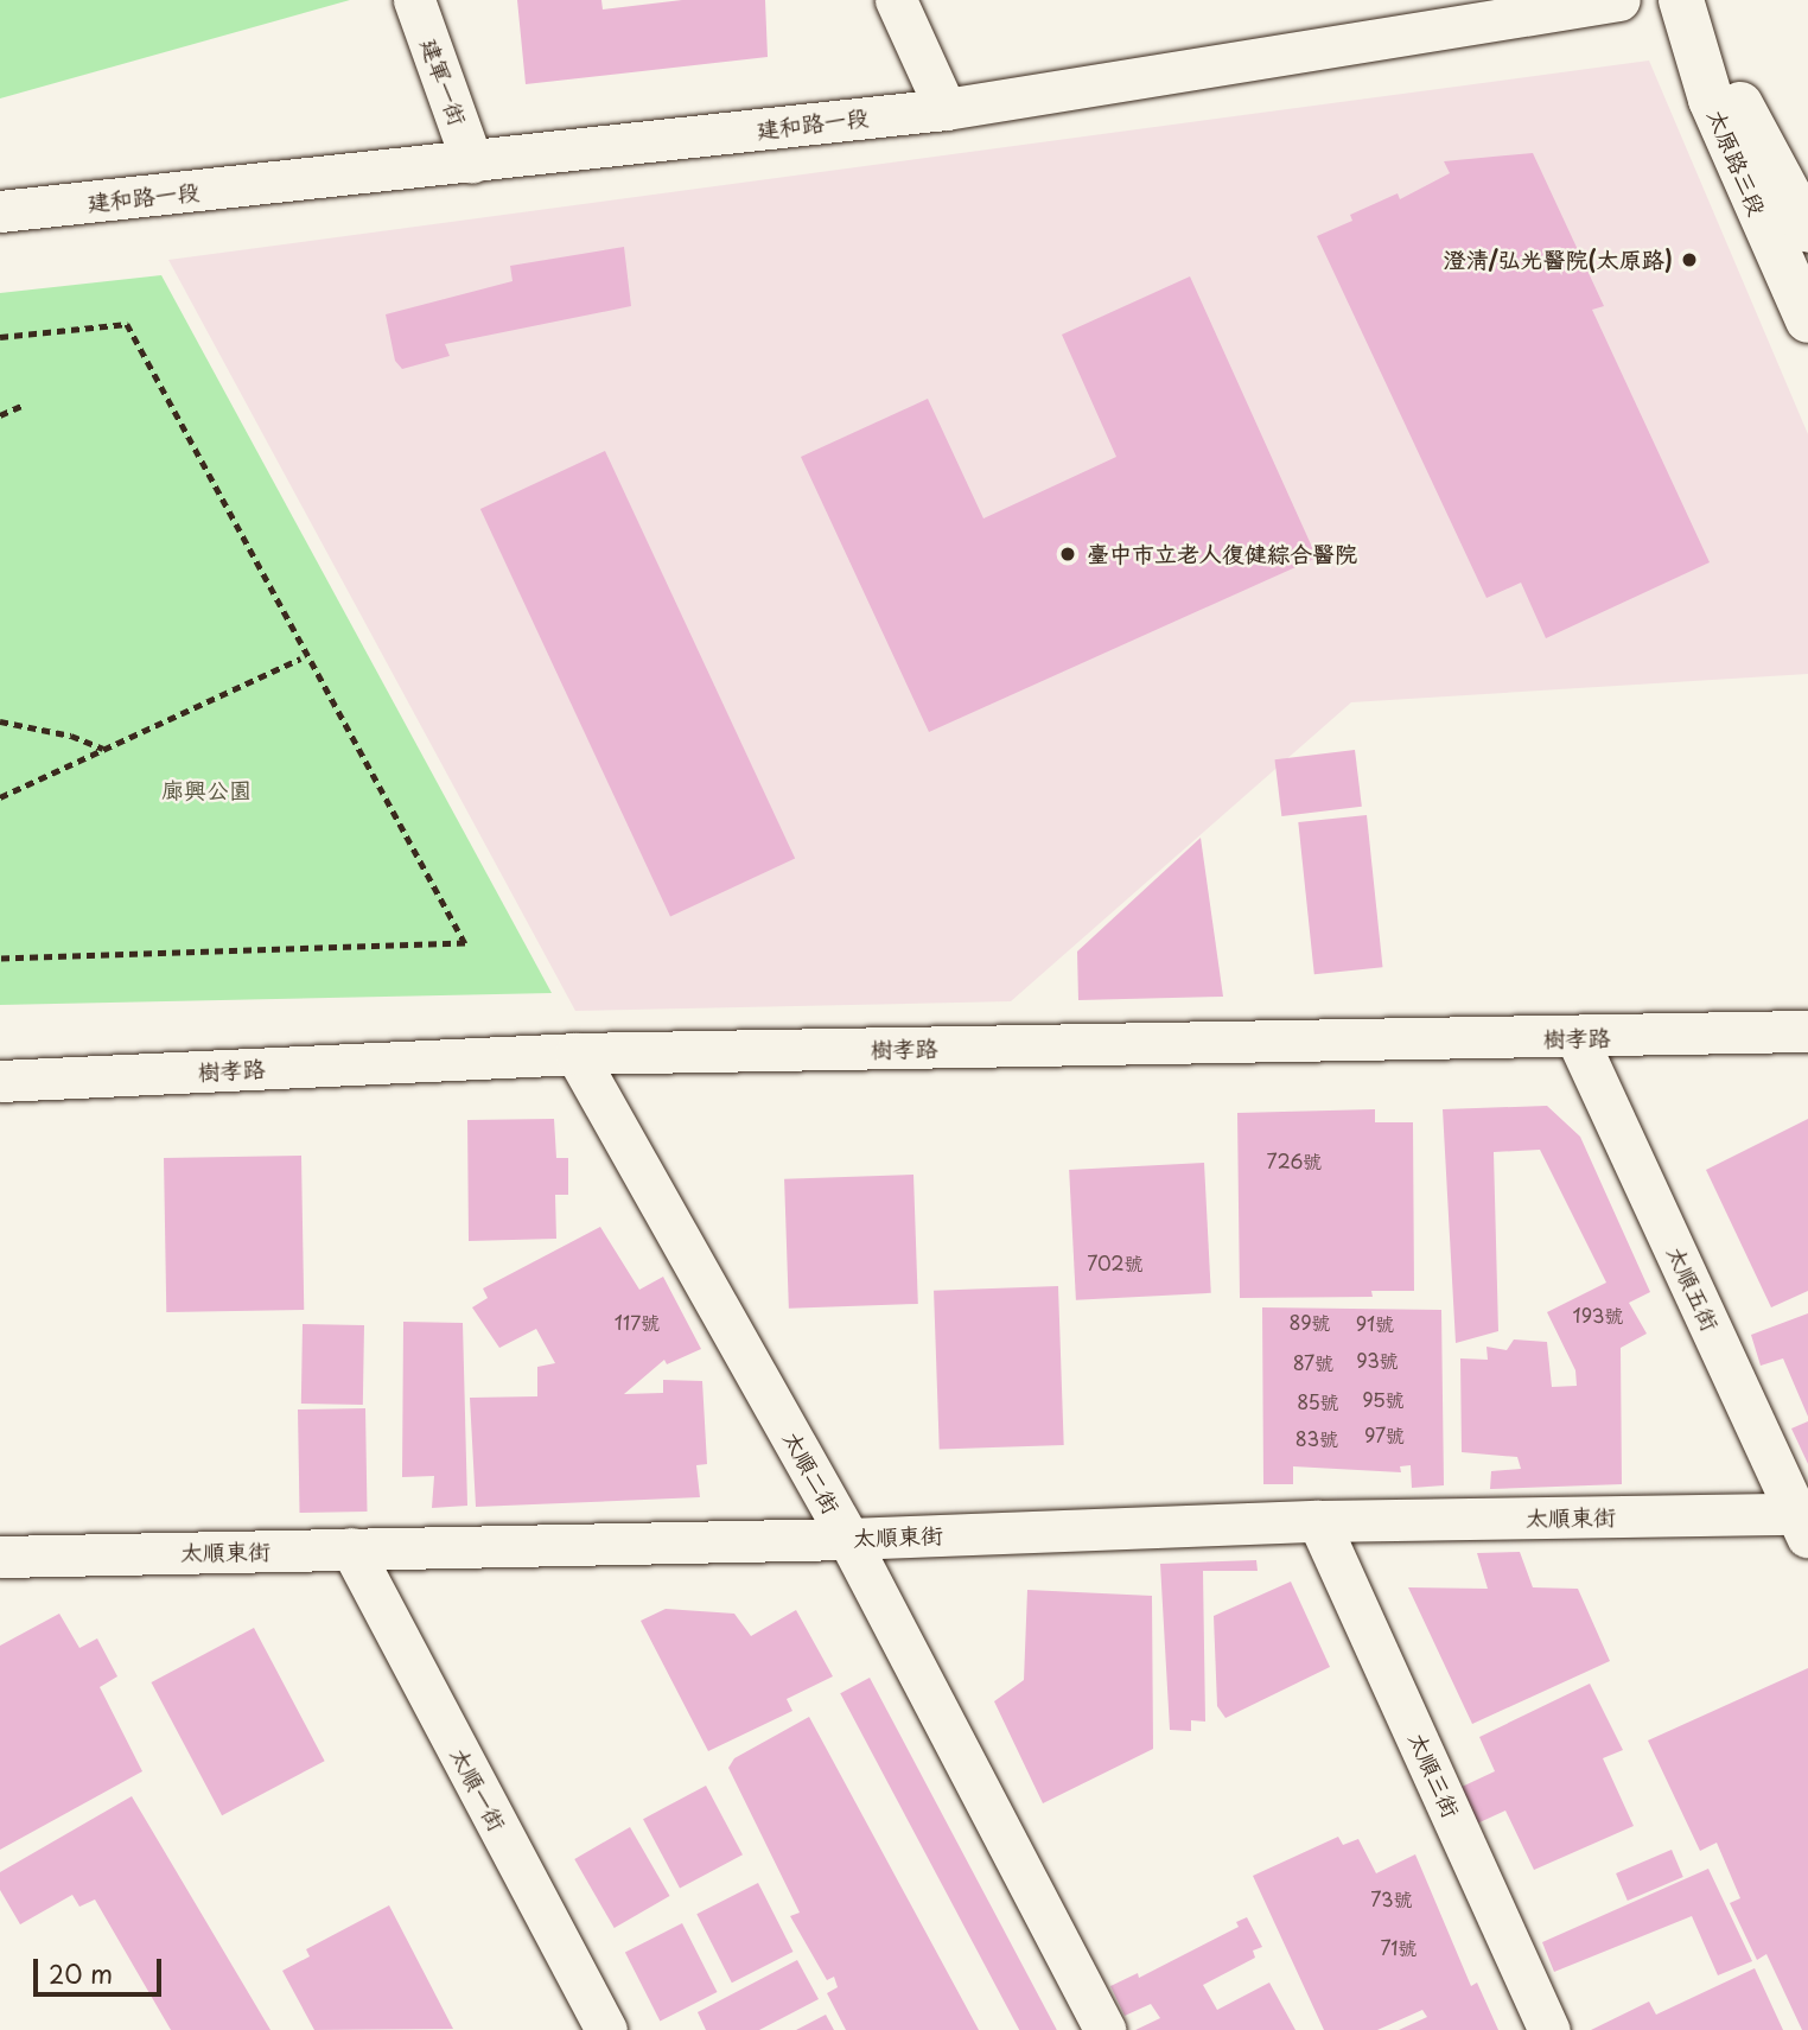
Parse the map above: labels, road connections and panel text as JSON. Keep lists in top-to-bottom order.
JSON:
{
  "streets": {
    "main road": ["太原路三段"],
    "street": [
      "建軍一街",
      "建和路一段",
      "樹孝路",
      "太順五街",
      "太順二街",
      "太順東街",
      "太順三街",
      "太順一街"
    ]
  },
  "crossings": [
    ["建軍一街", "建和路一段"],
    ["樹孝路", "太順五街"],
    ["樹孝路", "太順二街"],
    ["太順五街", "太順東街"],
    ["太順二街", "太順東街"],
    ["太順東街", "太順三街"],
    ["太順東街", "太順一街"]
  ],
  "parks": ["廊興公園"],
  "places": ["澄清/弘光醫院(太原路)", "臺中市立老人復健綜合醫院"],
  "house_numbers": [
    "726號",
    "702號",
    "193號",
    "117號",
    "89號",
    "91號",
    "93號",
    "87號",
    "95號",
    "85號",
    "97號",
    "83號",
    "73號",
    "71號"
  ],
  "scale_bar": "20 m"
}
